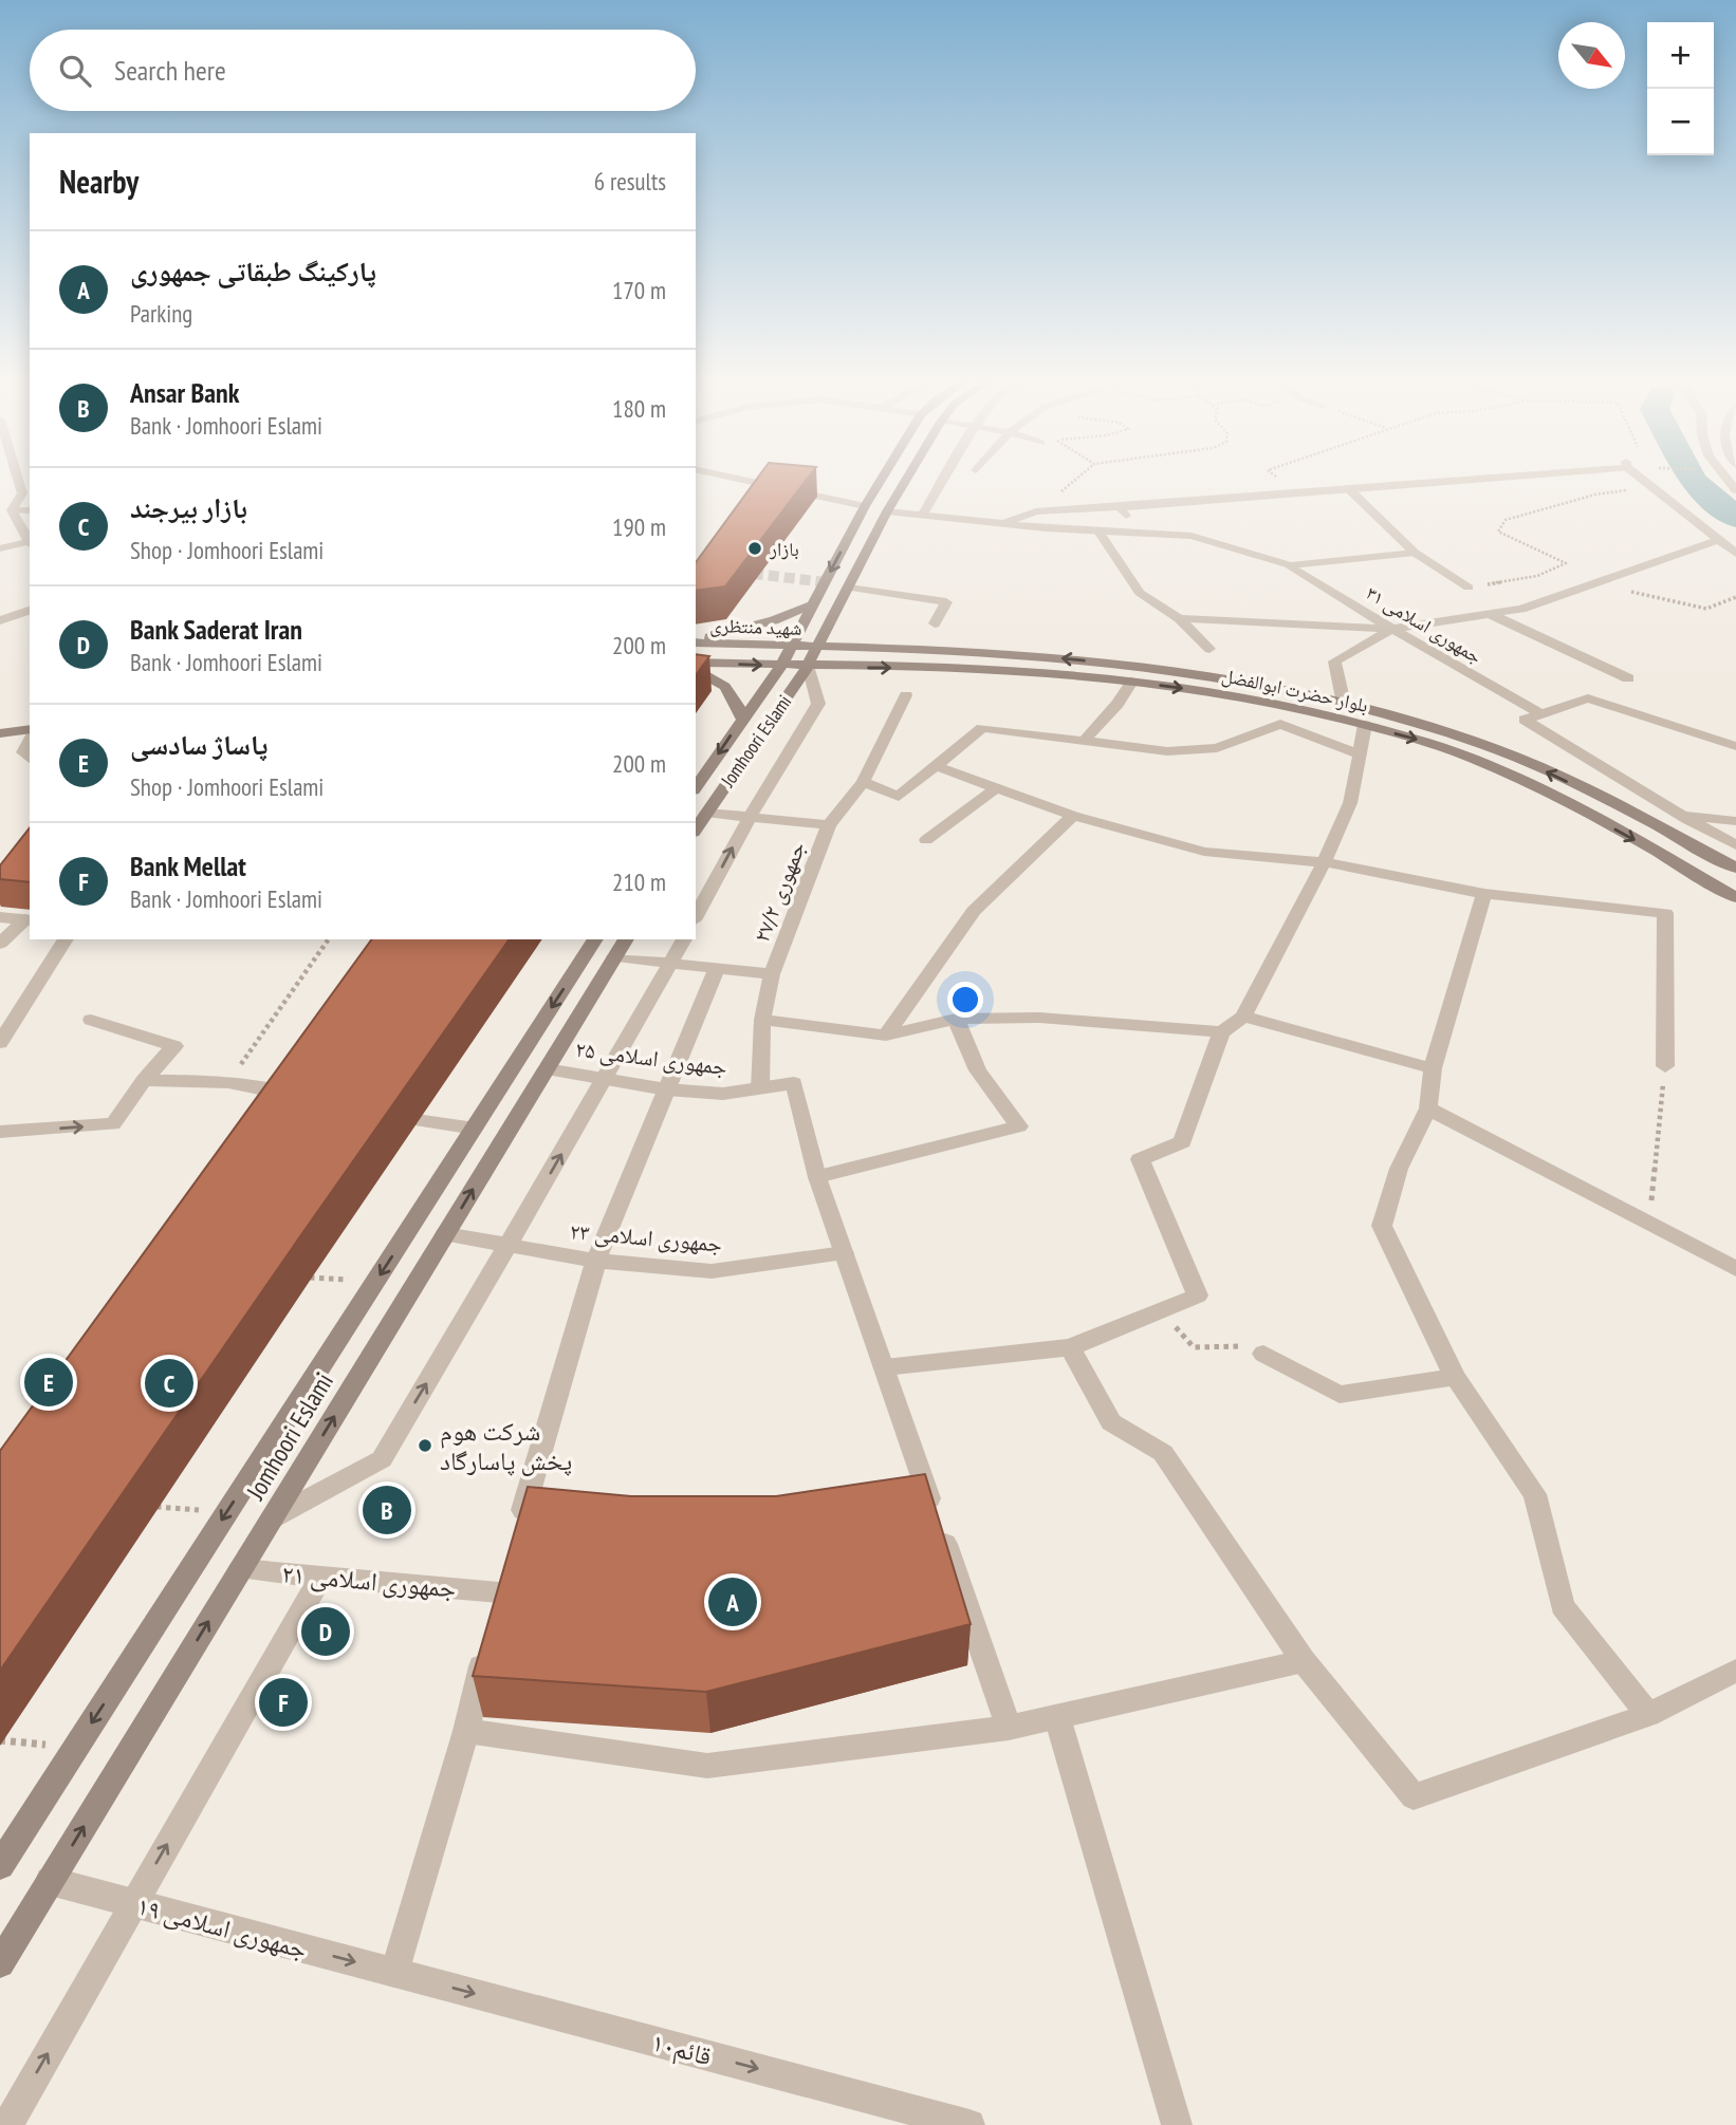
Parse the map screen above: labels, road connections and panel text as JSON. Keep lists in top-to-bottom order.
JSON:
{
  "streets": {
    "main road": ["شهید منتظری", "بلوار حضرت ابوالفضل", "Jomhoori Eslami"],
    "street": [
      "جمهوری اسلامی ۳۱",
      "جمهوری ۲۷/۲",
      "جمهوری اسلامی ۲۵",
      "جمهوری اسلامی ۲۳",
      "جمهوری اسلامی ۲۱",
      "جمهوری اسلامی ۱۹",
      "قائم۱۰"
    ]
  },
  "crossings": [
    ["جمهوری اسلامی ۳۱", "Jomhoori Eslami"],
    ["شهید منتظری", "بلوار حضرت ابوالفضل"],
    ["شهید منتظری", "Jomhoori Eslami"],
    ["بلوار حضرت ابوالفضل", "Jomhoori Eslami"],
    ["Jomhoori Eslami", "جمهوری اسلامی ۲۵"],
    ["Jomhoori Eslami", "جمهوری اسلامی ۲۳"],
    ["Jomhoori Eslami", "جمهوری اسلامی ۲۱"],
    ["Jomhoori Eslami", "جمهوری اسلامی ۱۹"],
    ["جمهوری ۲۷/۲", "جمهوری اسلامی ۲۵"],
    ["جمهوری اسلامی ۱۹", "قائم۱۰"]
  ],
  "one_way": ["جمهوری اسلامی ۱۹", "قائم۱۰"],
  "places": ["بازار", "شرکت هوم پخش پاسارگاد"],
  "north": "bottom right",
  "page": {
    "map_buttons": ["+", "−"],
    "search": "Search here",
    "heading": ["Nearby", "6 results"],
    "list": [
      {
        "mark": "A",
        "name": "پارکینگ طبقاتی جمهوری",
        "note": "Parking",
        "value": "170 m"
      },
      {
        "mark": "B",
        "name": "Ansar Bank",
        "note": "Bank · Jomhoori Eslami",
        "value": "180 m"
      },
      {
        "mark": "C",
        "name": "بازار بیرجند",
        "note": "Shop · Jomhoori Eslami",
        "value": "190 m"
      },
      {
        "mark": "D",
        "name": "Bank Saderat Iran",
        "note": "Bank · Jomhoori Eslami",
        "value": "200 m"
      },
      {
        "mark": "E",
        "name": "پاساژ سادسی",
        "note": "Shop · Jomhoori Eslami",
        "value": "200 m"
      },
      {
        "mark": "F",
        "name": "Bank Mellat",
        "note": "Bank · Jomhoori Eslami",
        "value": "210 m"
      }
    ],
    "pins": [
      "E",
      "C",
      "B",
      "A",
      "D",
      "F"
    ]
  }
}
